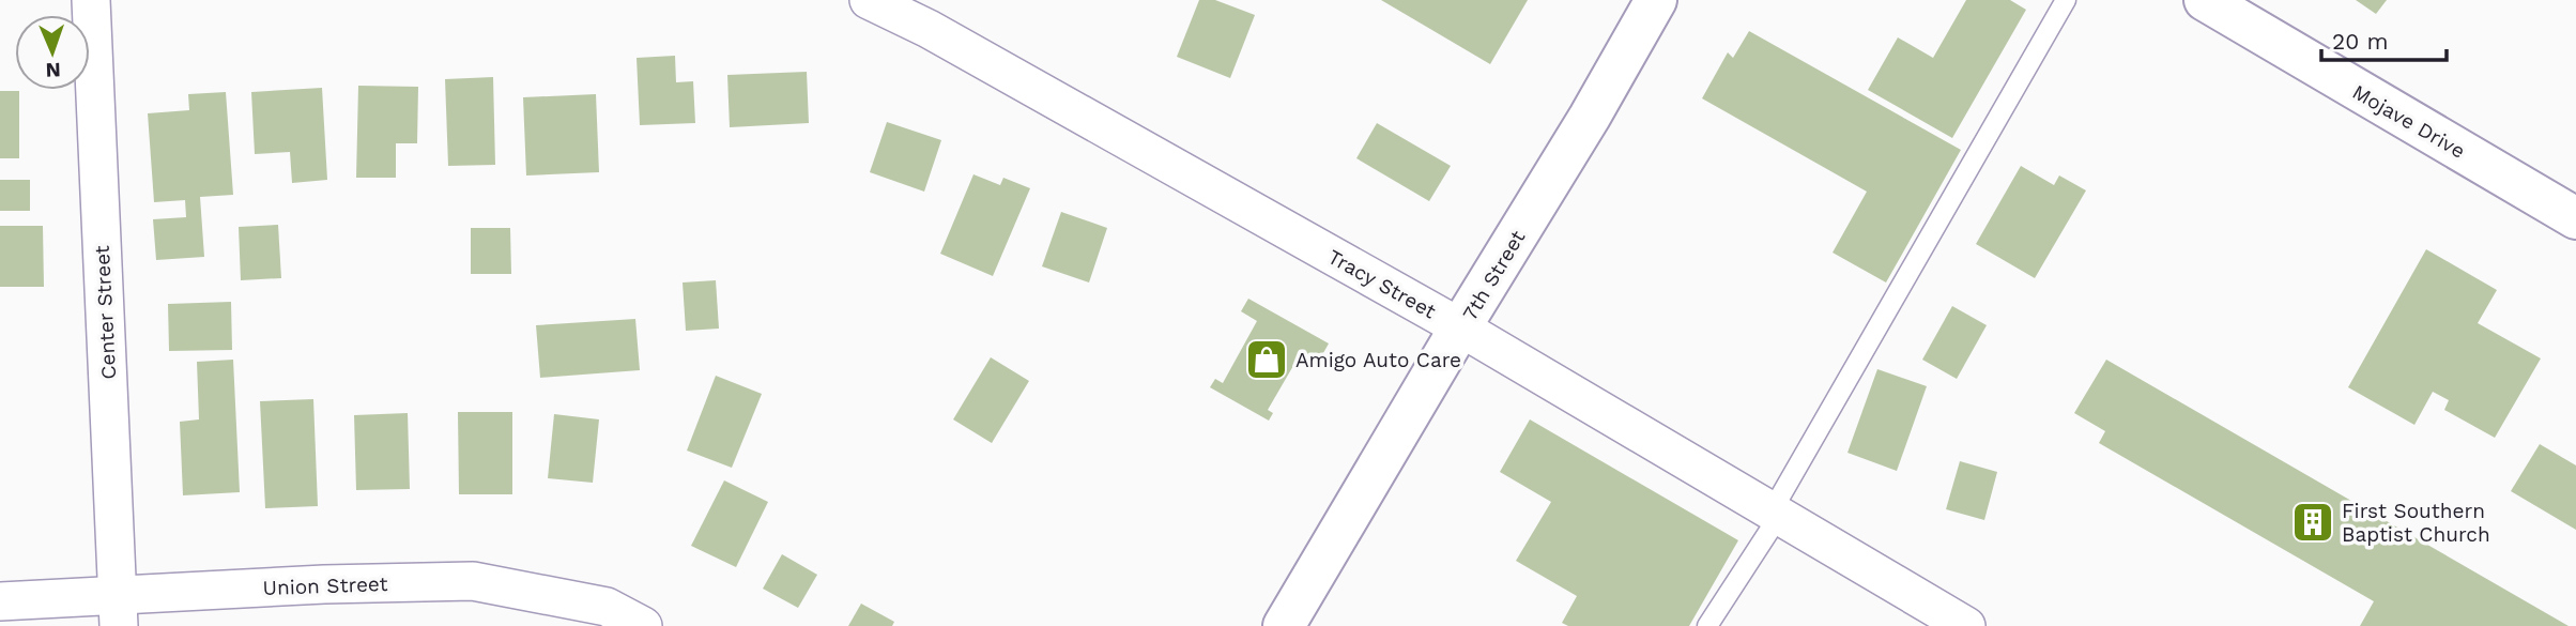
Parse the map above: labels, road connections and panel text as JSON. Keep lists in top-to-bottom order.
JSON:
{
  "streets": {
    "main road": ["Mojave Drive", "7th Street"],
    "street": ["Tracy Street", "Center Street", "Union Street"]
  },
  "crossings": [
    ["7th Street", "Tracy Street"],
    ["Center Street", "Union Street"]
  ],
  "places": {
    "shop": ["Amigo Auto Care"],
    "building": ["First Southern Baptist Church"]
  },
  "scale_bar": "20 m",
  "north": "bottom"
}
